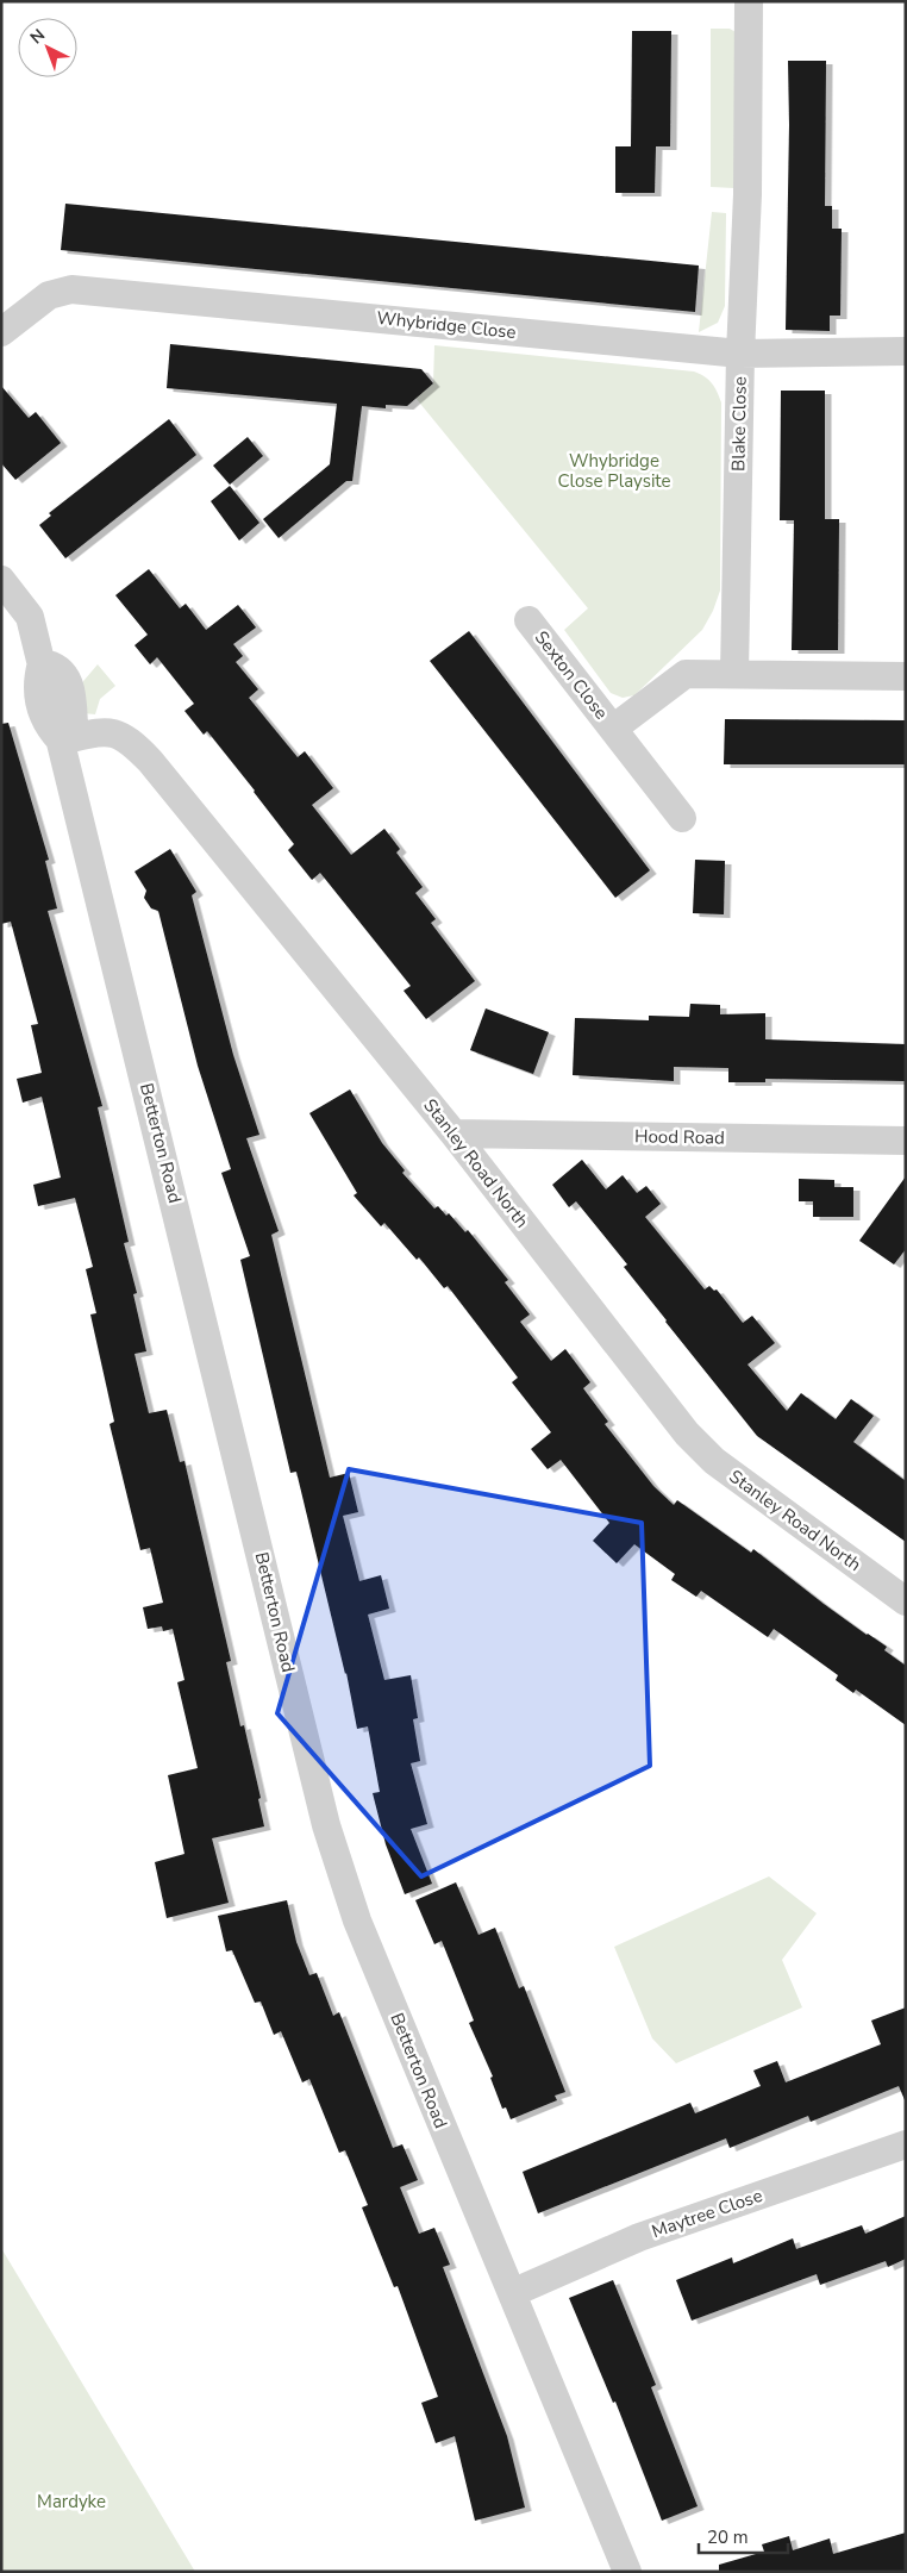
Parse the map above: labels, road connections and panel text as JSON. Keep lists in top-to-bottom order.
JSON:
{
  "streets": {
    "street": [
      "Whybridge Close",
      "Blake Close",
      "Sexton Close",
      "Hood Road",
      "Betterton Road",
      "Stanley Road North",
      "Maytree Close"
    ]
  },
  "crossings": [
    ["Whybridge Close", "Blake Close"],
    ["Blake Close", "Sexton Close"],
    ["Hood Road", "Stanley Road North"],
    ["Betterton Road", "Stanley Road North"],
    ["Betterton Road", "Maytree Close"]
  ],
  "parks": ["Whybridge Close Playsite", "Mardyke"],
  "scale_bar": "20 m",
  "north": "top left"
}
